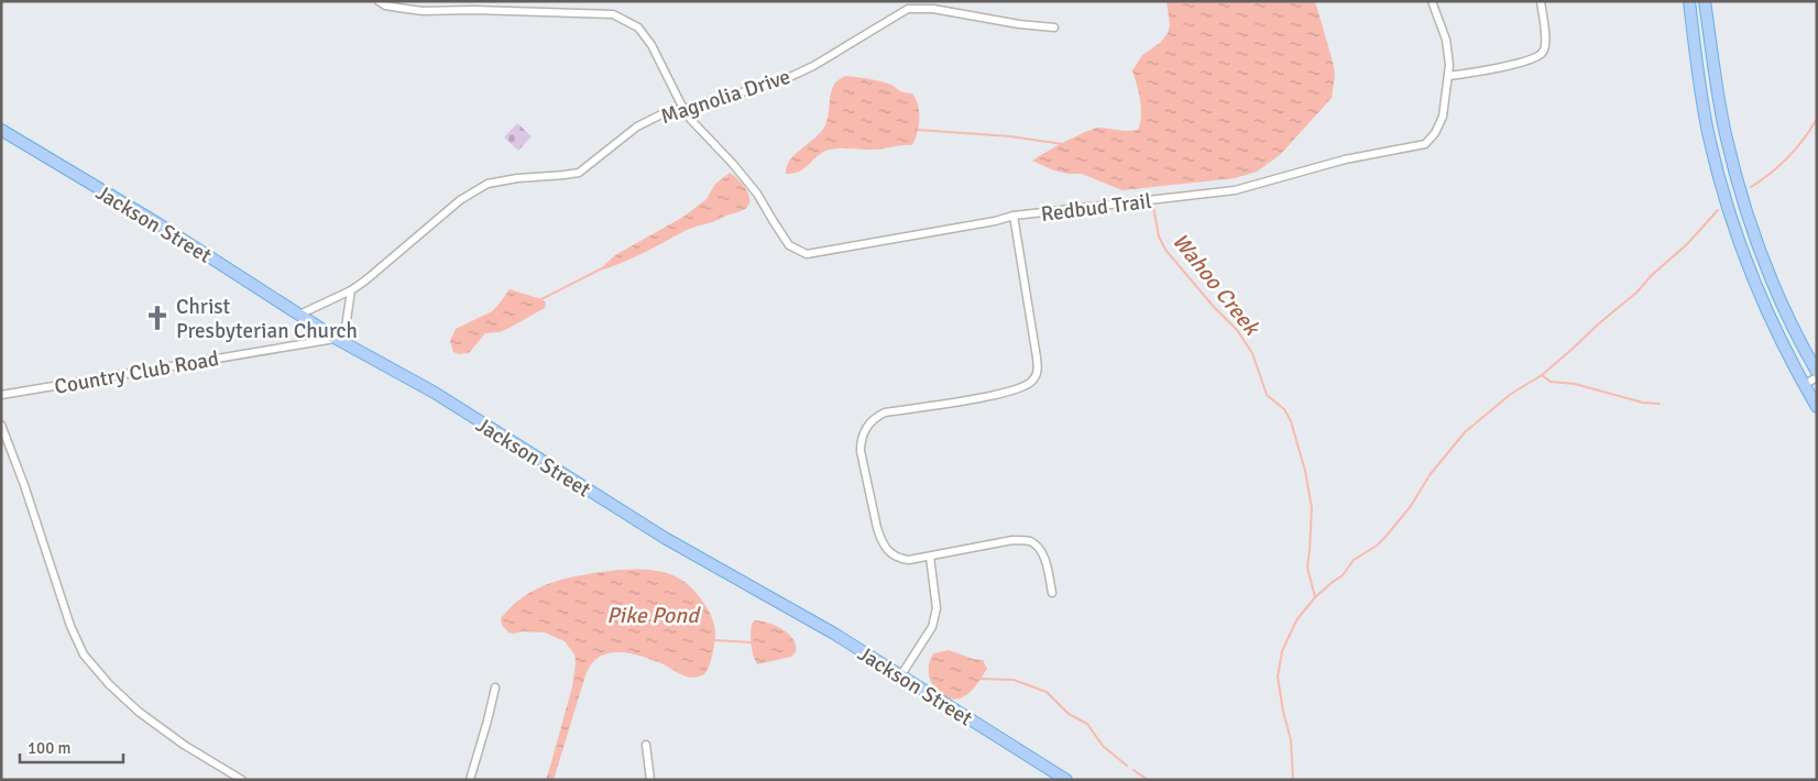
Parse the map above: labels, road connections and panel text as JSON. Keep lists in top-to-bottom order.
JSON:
{
  "streets": {
    "main road": ["Jackson Street"],
    "street": ["Magnolia Drive", "Redbud Trail", "Country Club Road"]
  },
  "crossings": [
    ["Magnolia Drive", "Redbud Trail"],
    ["Magnolia Drive", "Jackson Street"],
    ["Jackson Street", "Country Club Road"]
  ],
  "water": ["Wahoo Creek", "Pike Pond"],
  "places": {
    "church": ["Christ Presbyterian Church"]
  },
  "scale_bar": "100 m"
}
